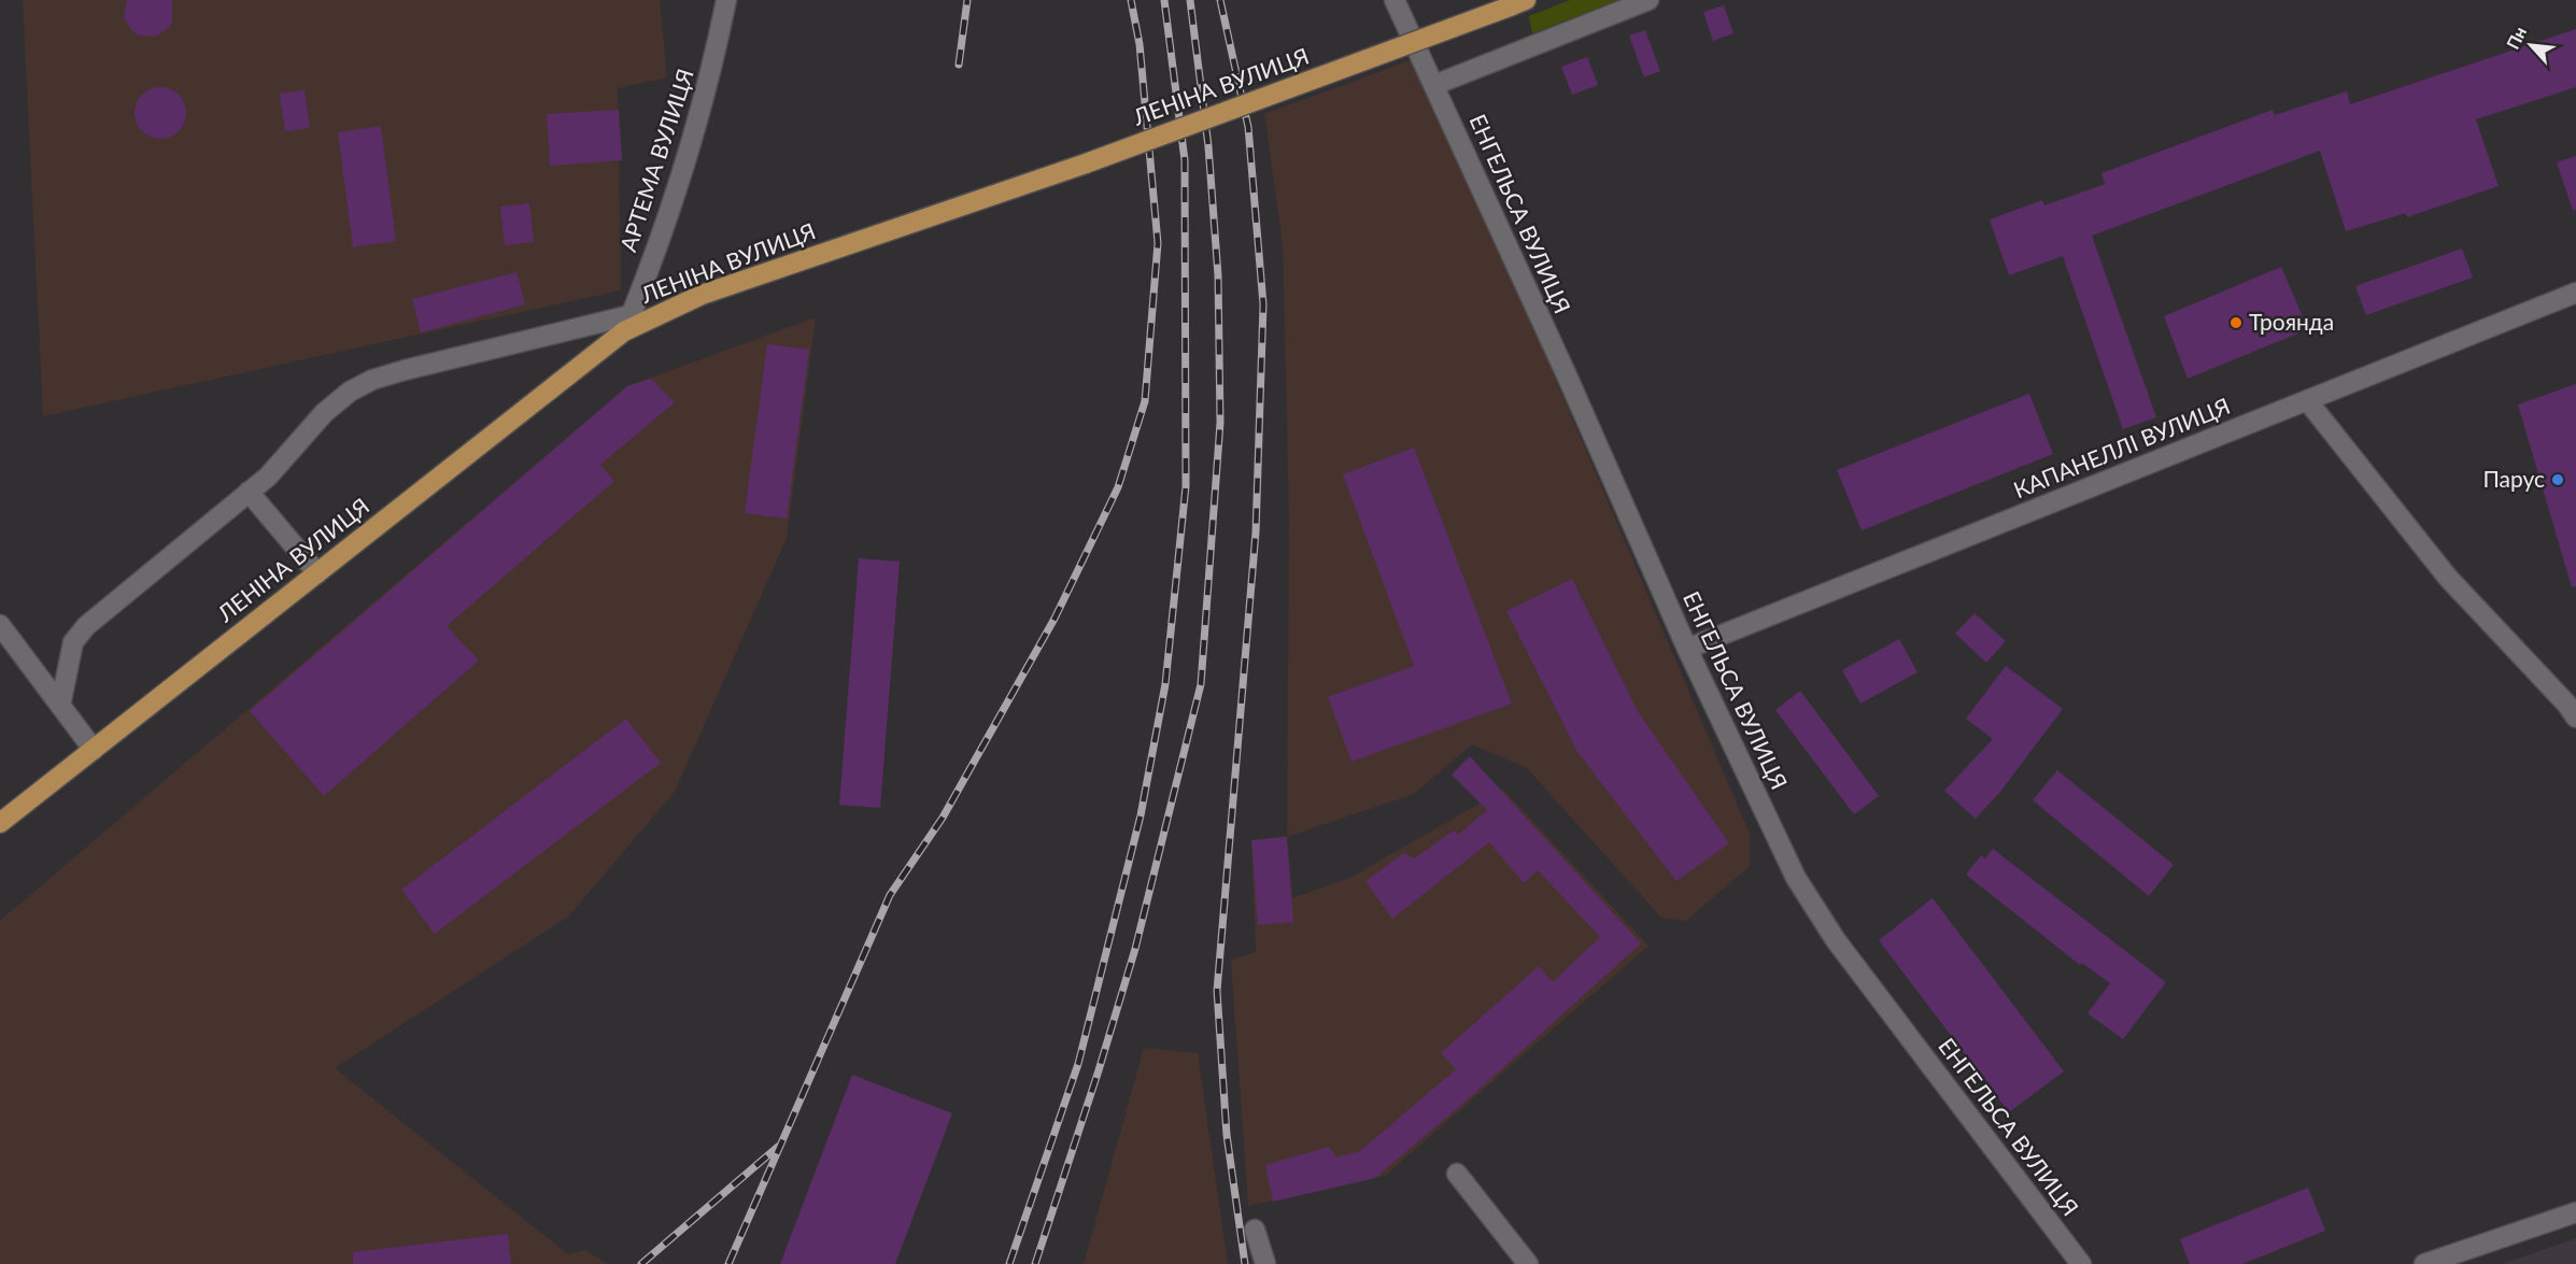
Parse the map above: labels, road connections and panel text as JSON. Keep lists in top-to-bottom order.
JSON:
{
  "streets": {
    "main road": ["ЛЕНІНА ВУЛИЦЯ"],
    "street": ["АРТЕМА ВУЛИЦЯ", "ЕНГЕЛЬСА ВУЛИЦЯ", "КАПАНЕЛЛІ ВУЛИЦЯ"]
  },
  "crossings": [
    ["ЛЕНІНА ВУЛИЦЯ", "АРТЕМА ВУЛИЦЯ"],
    ["ЕНГЕЛЬСА ВУЛИЦЯ", "КАПАНЕЛЛІ ВУЛИЦЯ"]
  ],
  "places": ["Троянда", "Парус"],
  "north": "top left"
}
